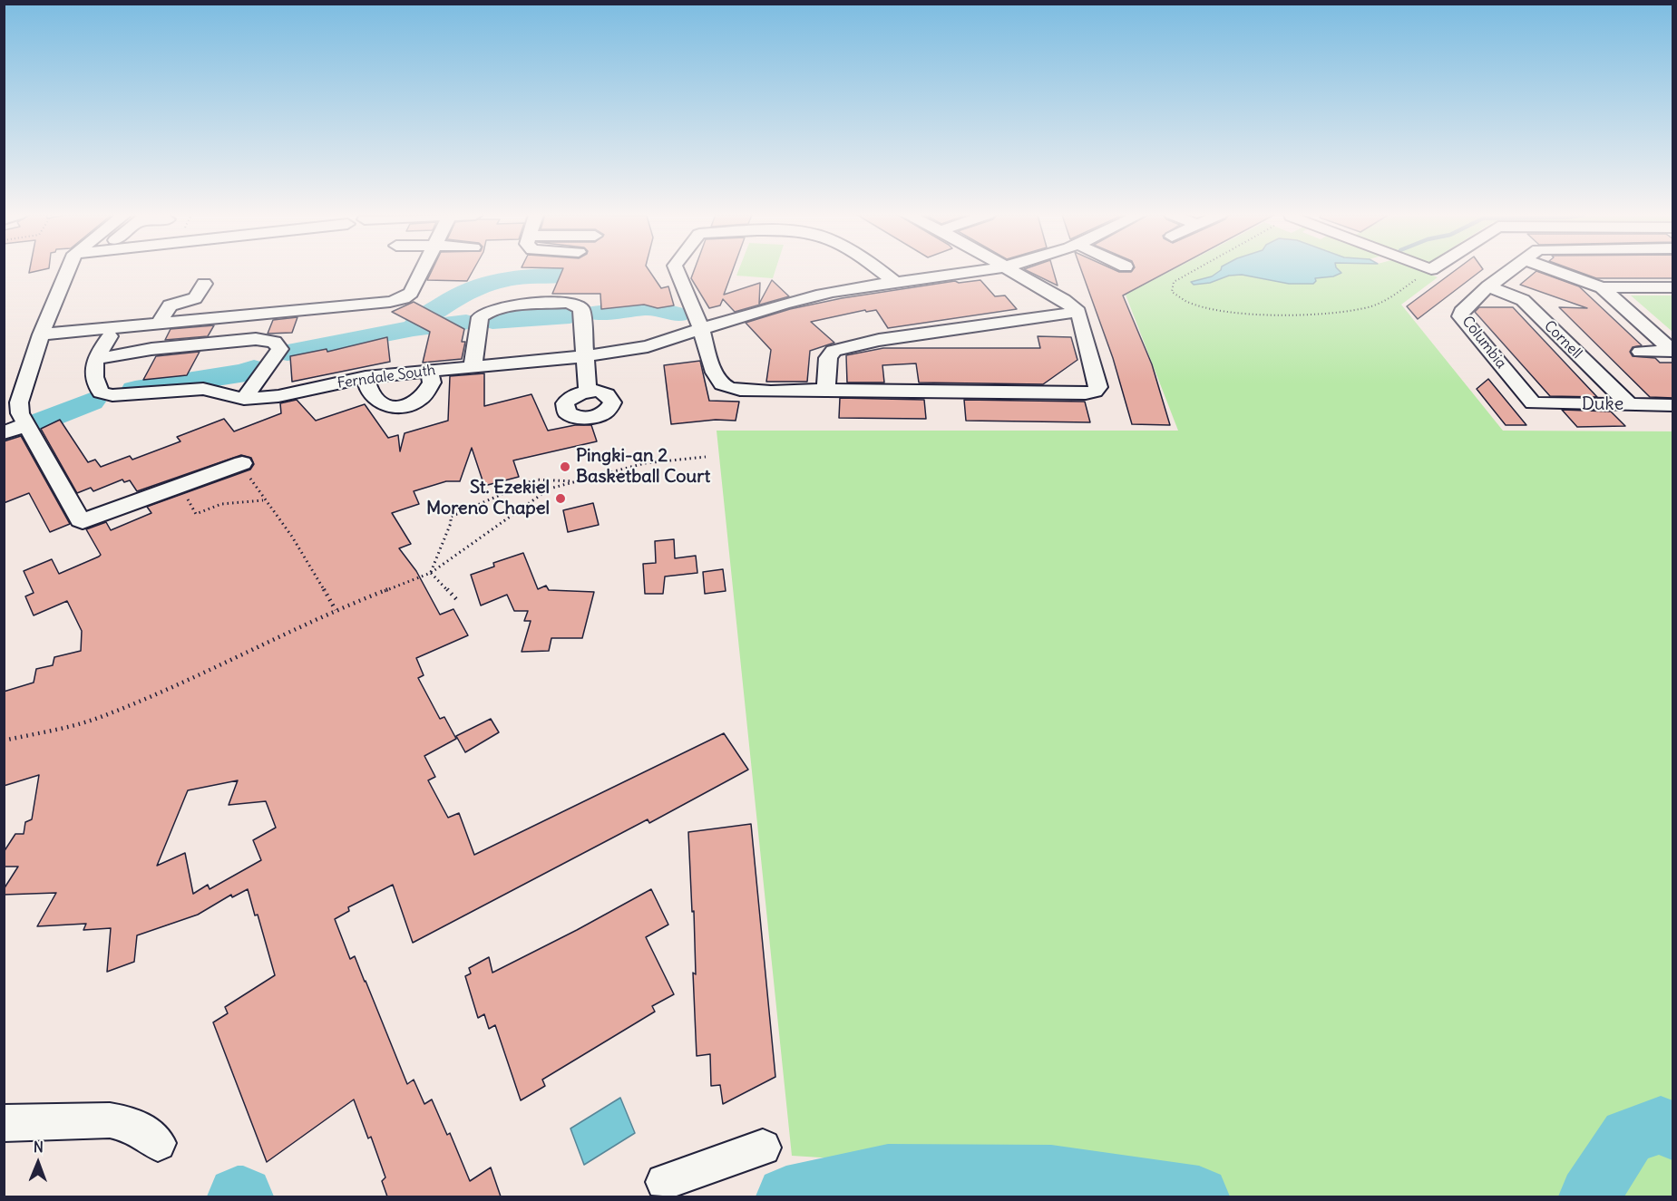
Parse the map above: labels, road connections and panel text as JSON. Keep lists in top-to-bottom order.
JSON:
{
  "streets": {
    "street": [
      "Cornell",
      "Columbia",
      "Ferndale South",
      "Duke"
    ]
  },
  "crossings": [
    ["Cornell", "Columbia"],
    ["Cornell", "Duke"],
    ["Columbia", "Duke"]
  ],
  "places": ["Pingki-an 2 Basketball Court", "St. Ezekiel Moreno Chapel"],
  "north": "top"
}
